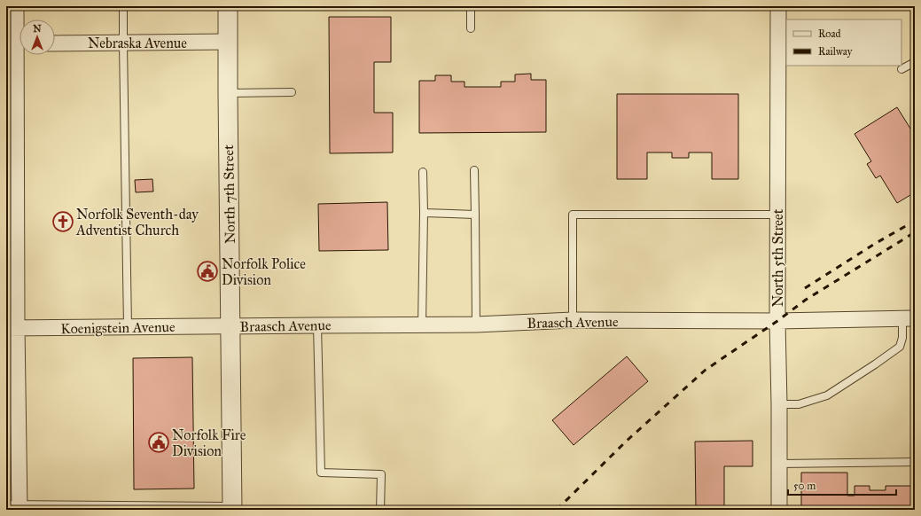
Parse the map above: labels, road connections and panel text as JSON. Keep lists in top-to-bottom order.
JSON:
{
  "streets": {
    "street": [
      "Nebraska Avenue",
      "North 7th Street",
      "North 5th Street",
      "Braasch Avenue",
      "Koenigstein Avenue"
    ]
  },
  "crossings": [
    ["Nebraska Avenue", "North 7th Street"],
    ["North 7th Street", "Braasch Avenue"],
    ["North 7th Street", "Koenigstein Avenue"],
    ["North 5th Street", "Braasch Avenue"],
    ["Braasch Avenue", "Koenigstein Avenue"]
  ],
  "places": {
    "church": ["Norfolk Seventh-day Adventist Church"],
    "public building": ["Norfolk Police Division", "Norfolk Fire Division"]
  },
  "legend": ["Road", "Railway"],
  "scale_bar": "50 m",
  "north": "top"
}
